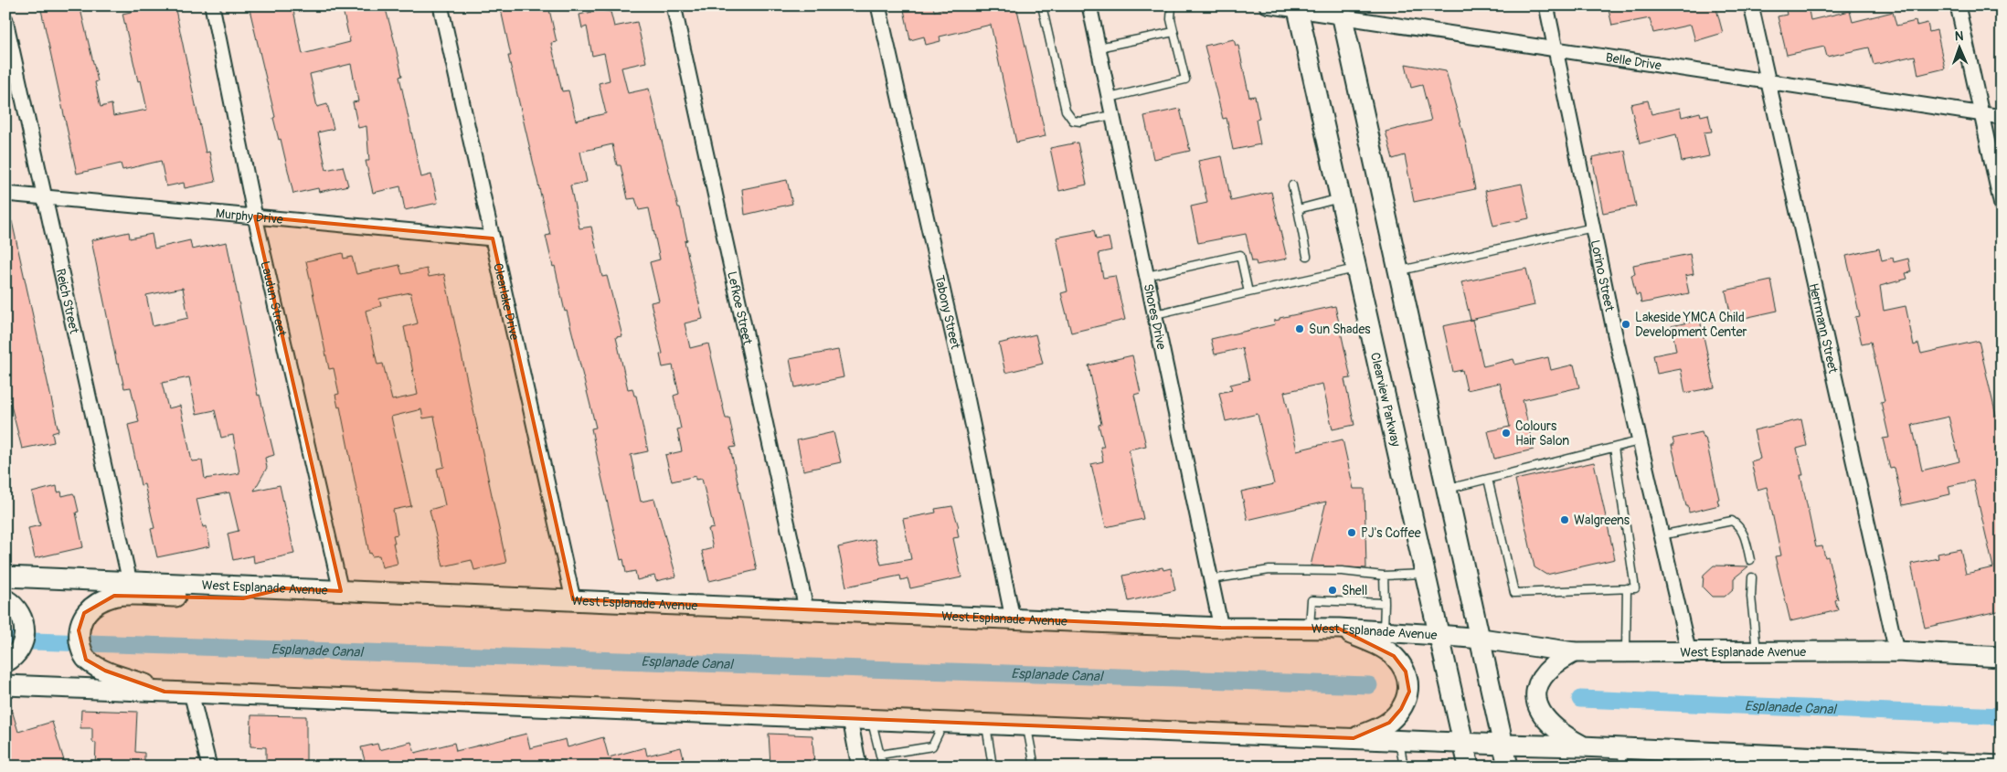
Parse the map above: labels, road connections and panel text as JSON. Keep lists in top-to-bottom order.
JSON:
{
  "streets": {
    "main road": ["Clearview Parkway", "West Esplanade Avenue"],
    "street": [
      "Belle Drive",
      "Murphy Drive",
      "Lorino Street",
      "Laudun Street",
      "Reich Street",
      "Clearlake Drive",
      "Lefkoe Street",
      "Tabony Street",
      "Shores Drive",
      "Herrmann Street"
    ]
  },
  "crossings": [
    ["Belle Drive", "Lorino Street"],
    ["Belle Drive", "Herrmann Street"],
    ["Belle Drive", "Clearview Parkway"],
    ["Murphy Drive", "Laudun Street"],
    ["Murphy Drive", "Reich Street"],
    ["Murphy Drive", "Clearlake Drive"],
    ["Lorino Street", "West Esplanade Avenue"],
    ["Laudun Street", "West Esplanade Avenue"],
    ["Reich Street", "West Esplanade Avenue"],
    ["Clearlake Drive", "West Esplanade Avenue"],
    ["Lefkoe Street", "West Esplanade Avenue"],
    ["Tabony Street", "West Esplanade Avenue"],
    ["Shores Drive", "West Esplanade Avenue"],
    ["Herrmann Street", "West Esplanade Avenue"],
    ["Clearview Parkway", "West Esplanade Avenue"]
  ],
  "water": ["Esplanade Canal"],
  "places": [
    "Lakeside YMCA Child Development Center",
    "Sun Shades",
    "Colours Hair Salon",
    "Walgreens",
    "PJ's Coffee",
    "Shell"
  ],
  "north": "top"
}
